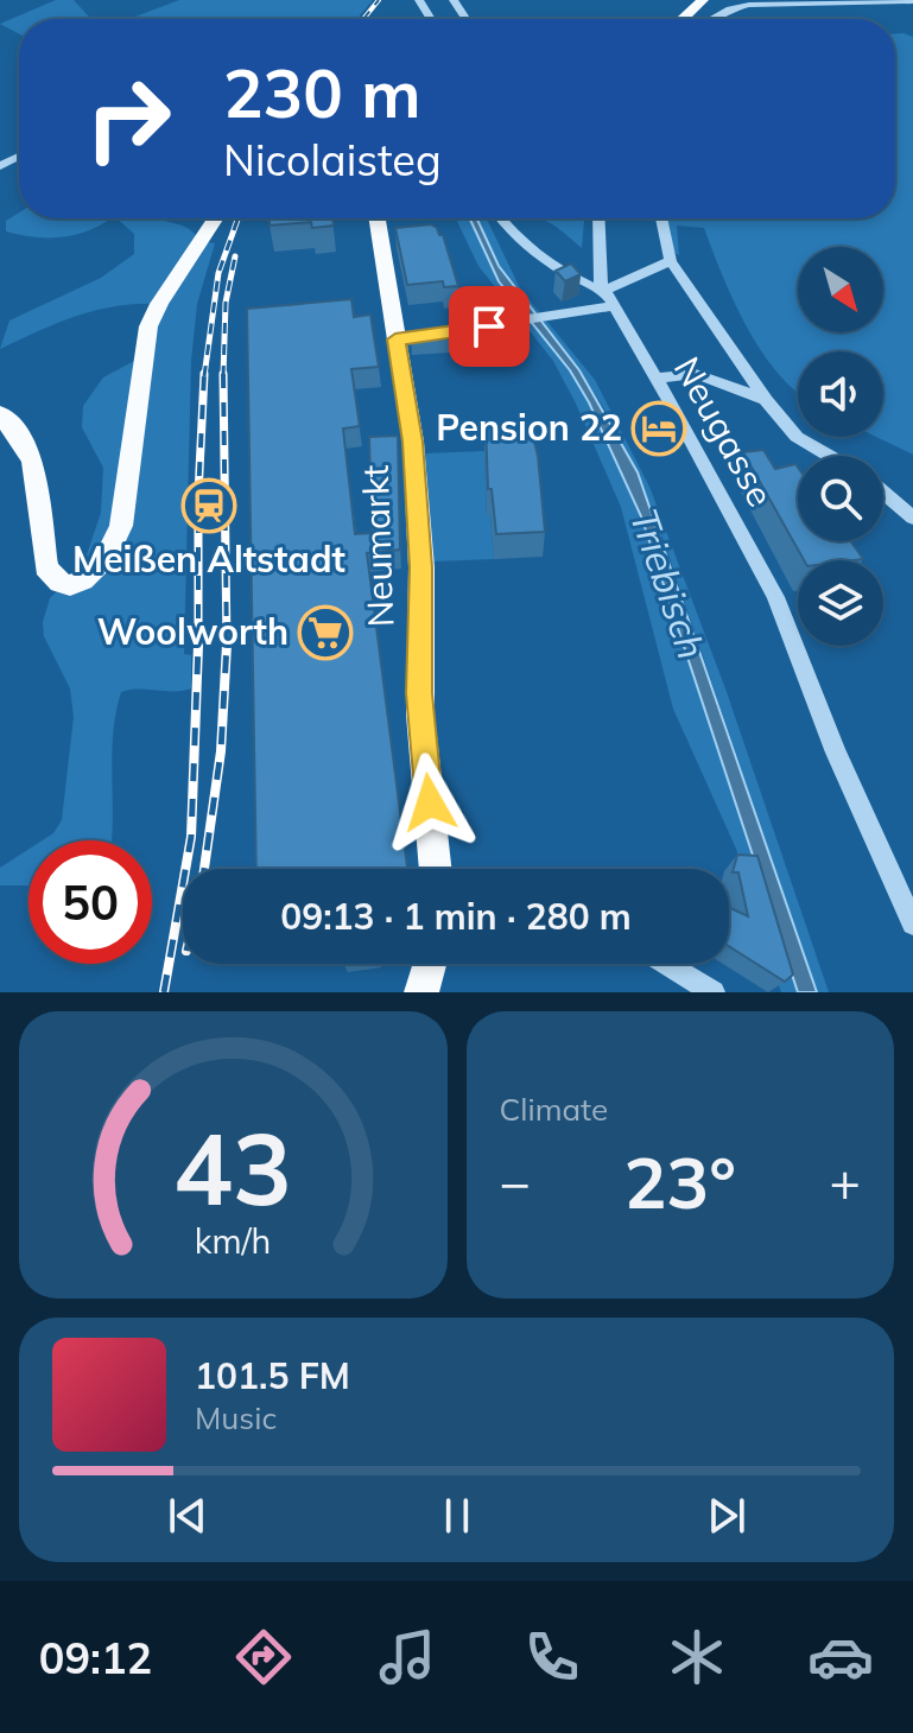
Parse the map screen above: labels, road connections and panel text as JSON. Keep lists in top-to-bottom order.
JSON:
{
  "streets": {
    "main road": ["Neumarkt"],
    "street": ["Neugasse"]
  },
  "water": ["Triebisch"],
  "places": {
    "hotel": ["Pension 22"],
    "station": ["Meißen Altstadt"],
    "supermarket": ["Woolworth"]
  },
  "north": "bottom right",
  "page": {
    "turn": ["230 m", "Nicolaisteg"],
    "limit": "50",
    "trip": "09:13 · 1 min · 280 m",
    "tile": "Climate",
    "heat": ["−", "23°", "+"],
    "song": ["101.5 FM", "Music"],
    "tabs": "09:12",
    "gauge": ["43", "km/h"]
  }
}
